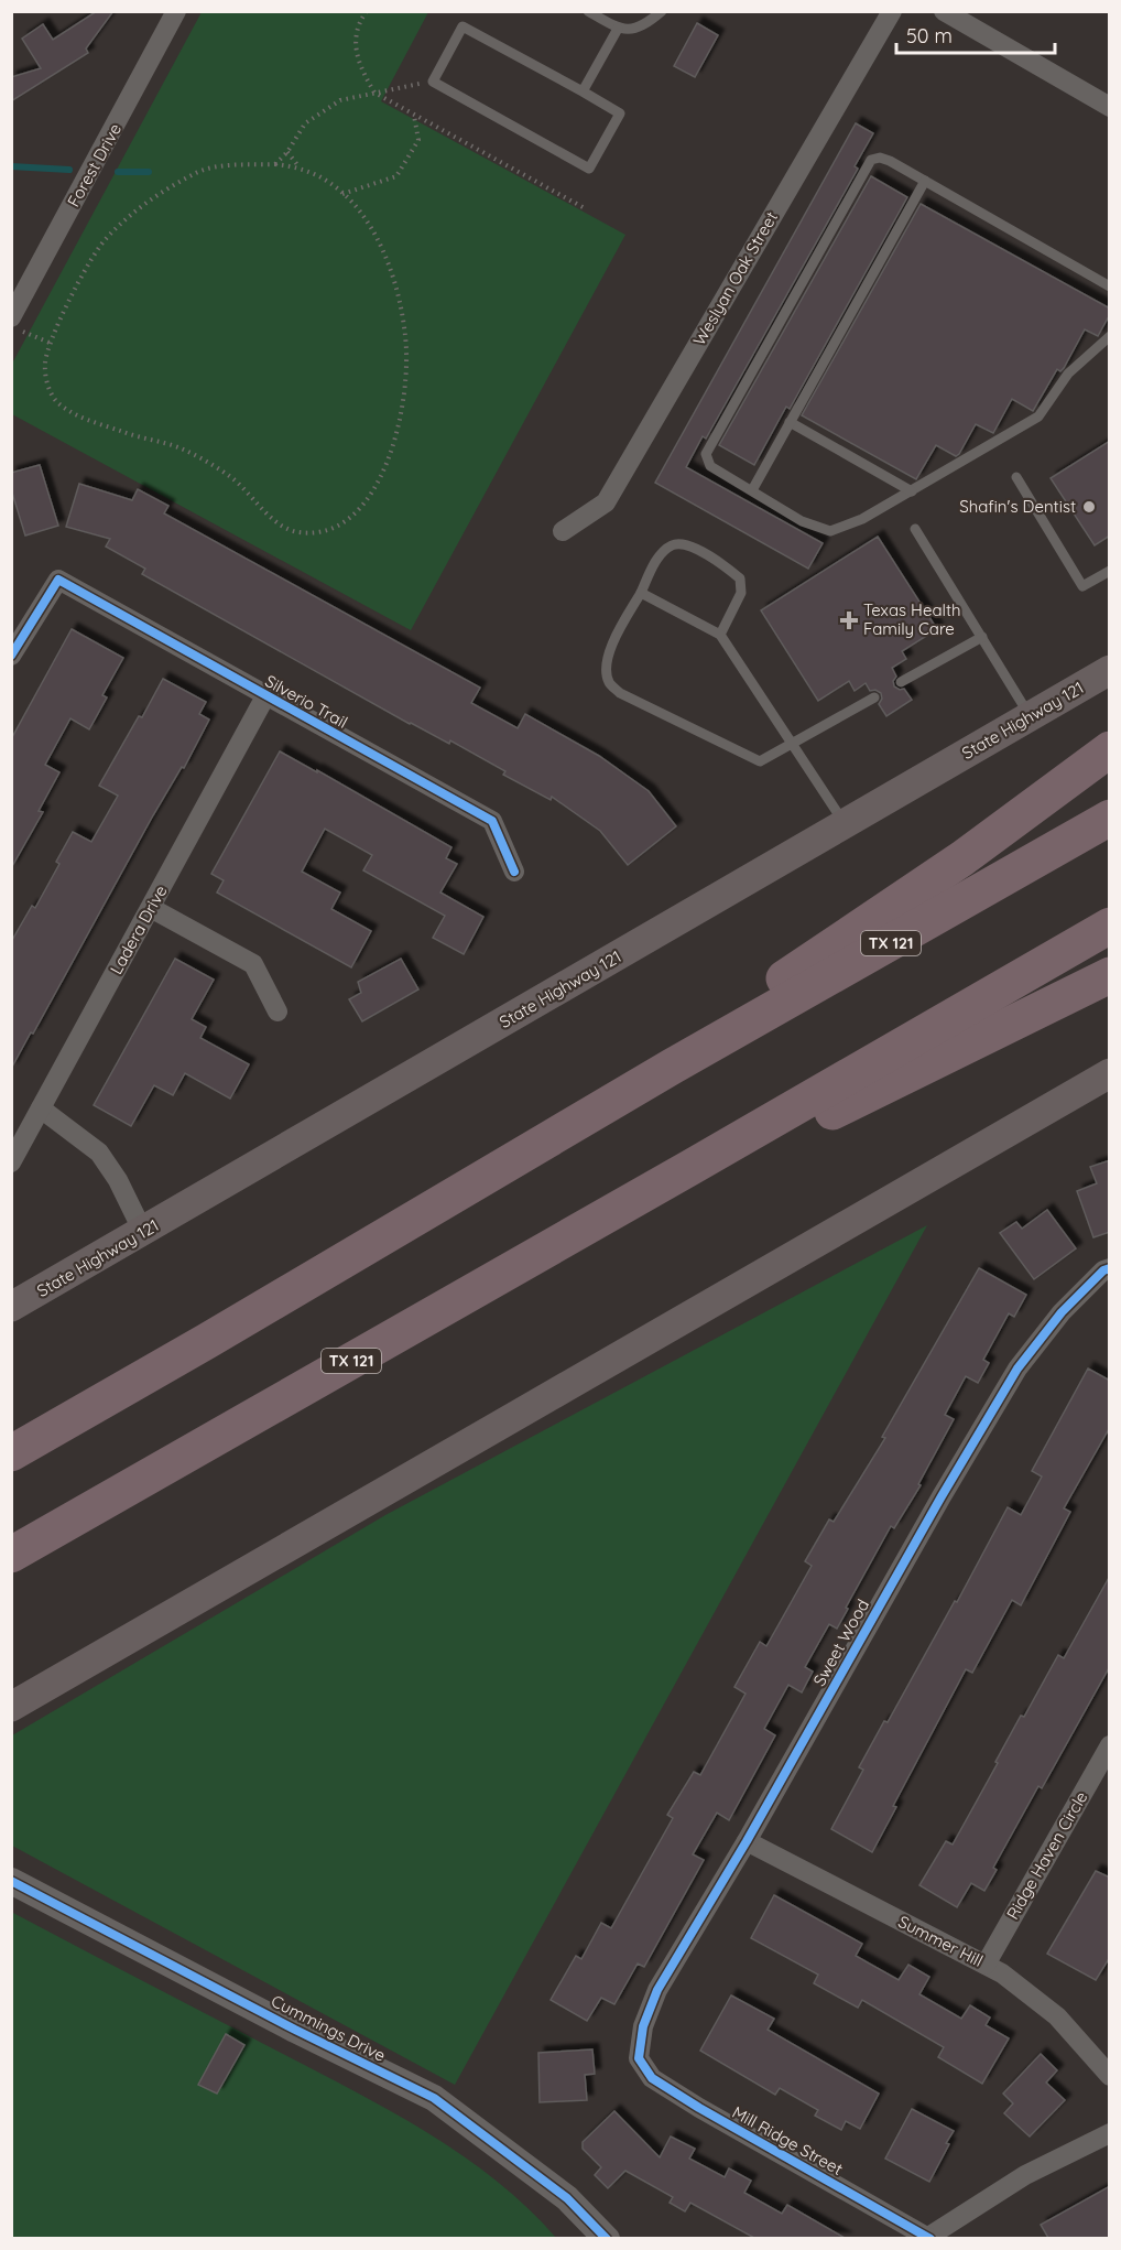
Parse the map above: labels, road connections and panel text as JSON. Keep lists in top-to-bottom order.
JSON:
{
  "streets": {
    "highway": ["TX 121"],
    "main road": ["State Highway 121"],
    "street": [
      "Forest Drive",
      "Weslyan Oak Street",
      "Silverio Trail",
      "Ladera Drive",
      "Sweet Wood",
      "Ridge Haven Circle",
      "Summer Hill",
      "Cummings Drive",
      "Mill Ridge Street"
    ]
  },
  "crossings": [
    ["Silverio Trail", "Ladera Drive"],
    ["Sweet Wood", "Summer Hill"],
    ["Sweet Wood", "Mill Ridge Street"],
    ["Ridge Haven Circle", "Summer Hill"]
  ],
  "places": {
    "other": ["Shafin's Dentist"],
    "health": ["Texas Health Family Care"]
  },
  "scale_bar": "50 m"
}
